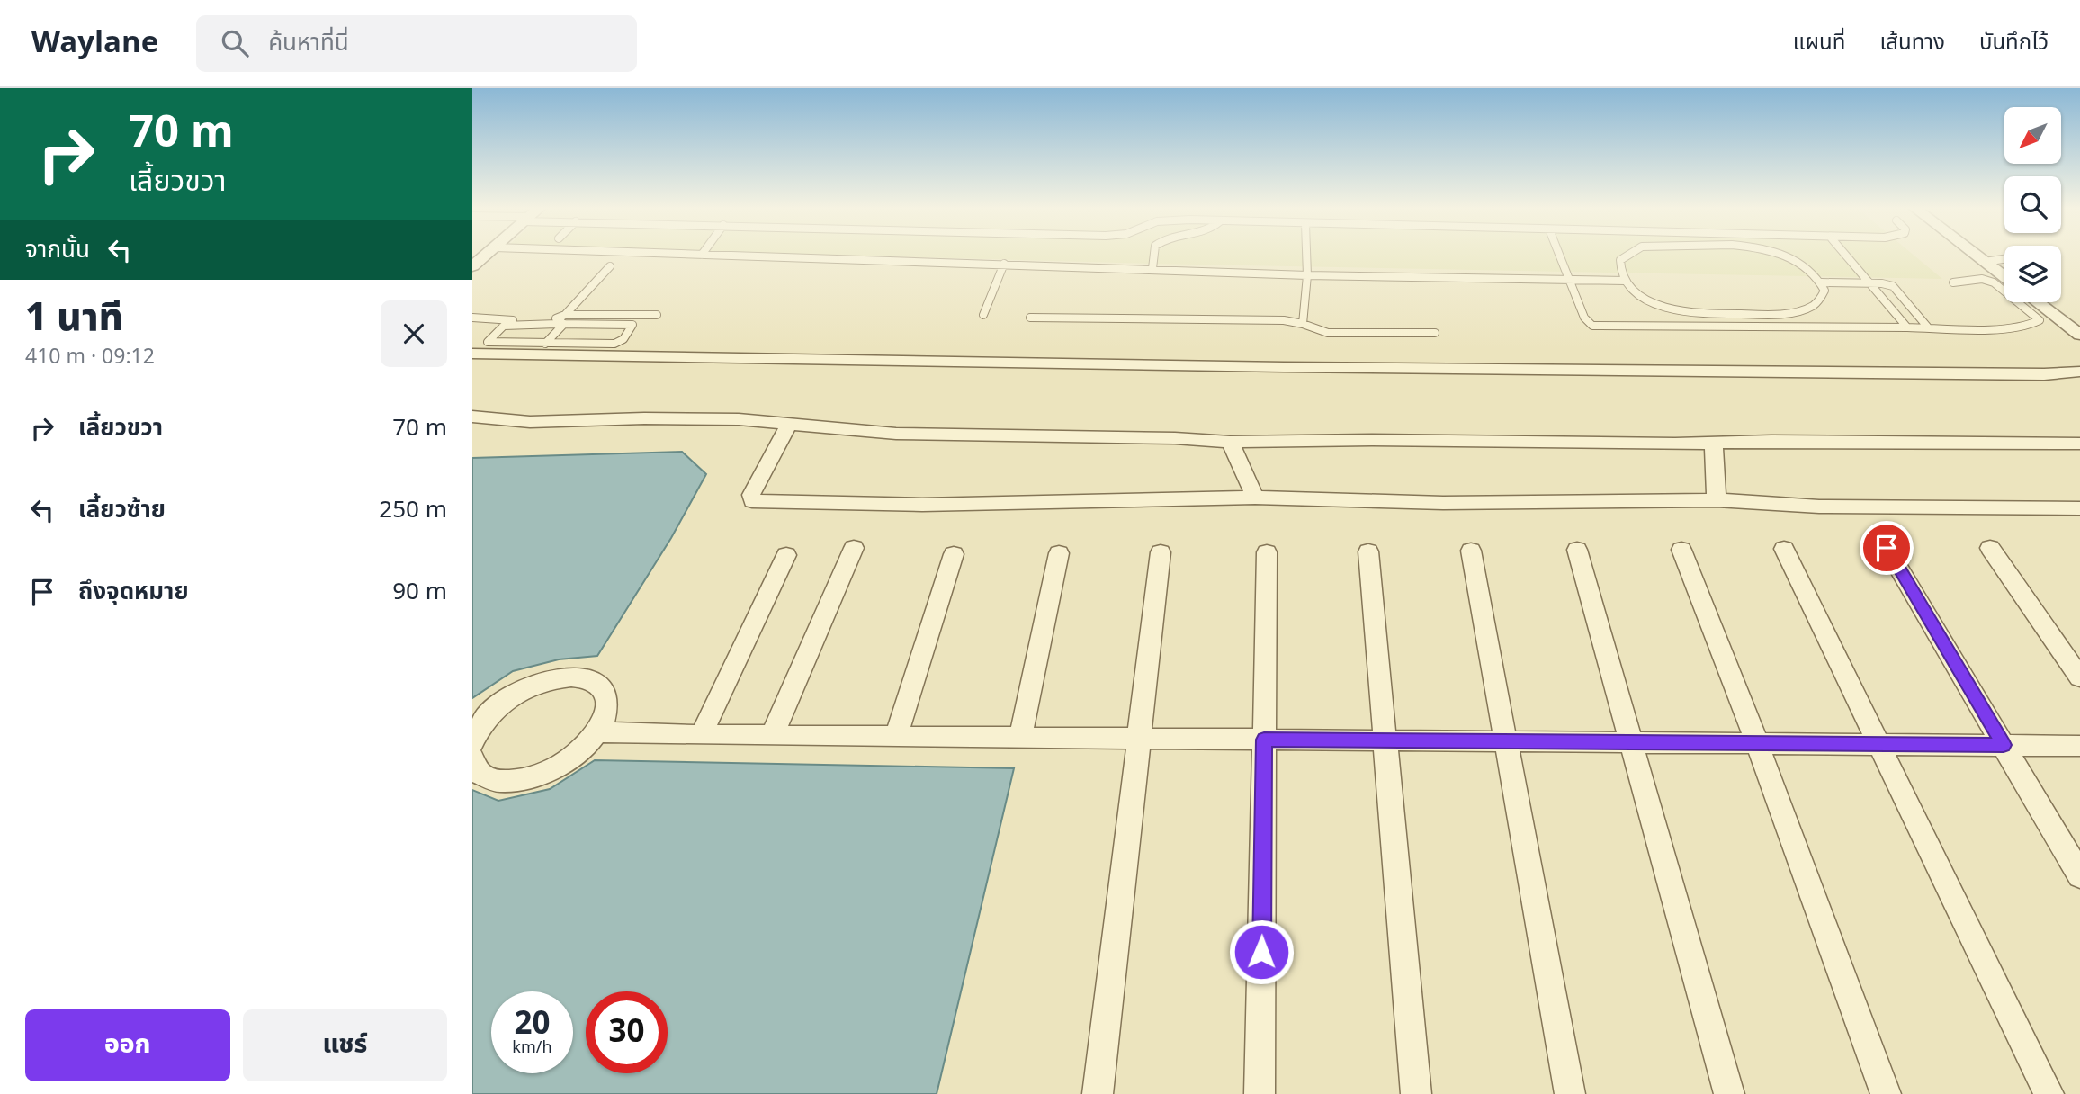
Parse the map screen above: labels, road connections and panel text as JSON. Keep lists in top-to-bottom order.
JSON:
{
  "north": "bottom left",
  "page": {
    "header": "Waylane",
    "search": "ค้นหาที่นี่",
    "nav": ["แผนที่", "เส้นทาง", "บันทึกไว้"],
    "turn": ["70 m", "เลี้ยวขวา"],
    "then": "จากนั้น",
    "heading": ["1 นาที", "410 m · 09:12"],
    "list": [
      {
        "name": "เลี้ยวขวา",
        "value": "70 m"
      },
      {
        "name": "เลี้ยวซ้าย",
        "value": "250 m"
      },
      {
        "name": "ถึงจุดหมาย",
        "value": "90 m"
      }
    ],
    "speed": "20 km/h",
    "limit": "30",
    "buttons": ["ออก", "แชร์"]
  }
}
